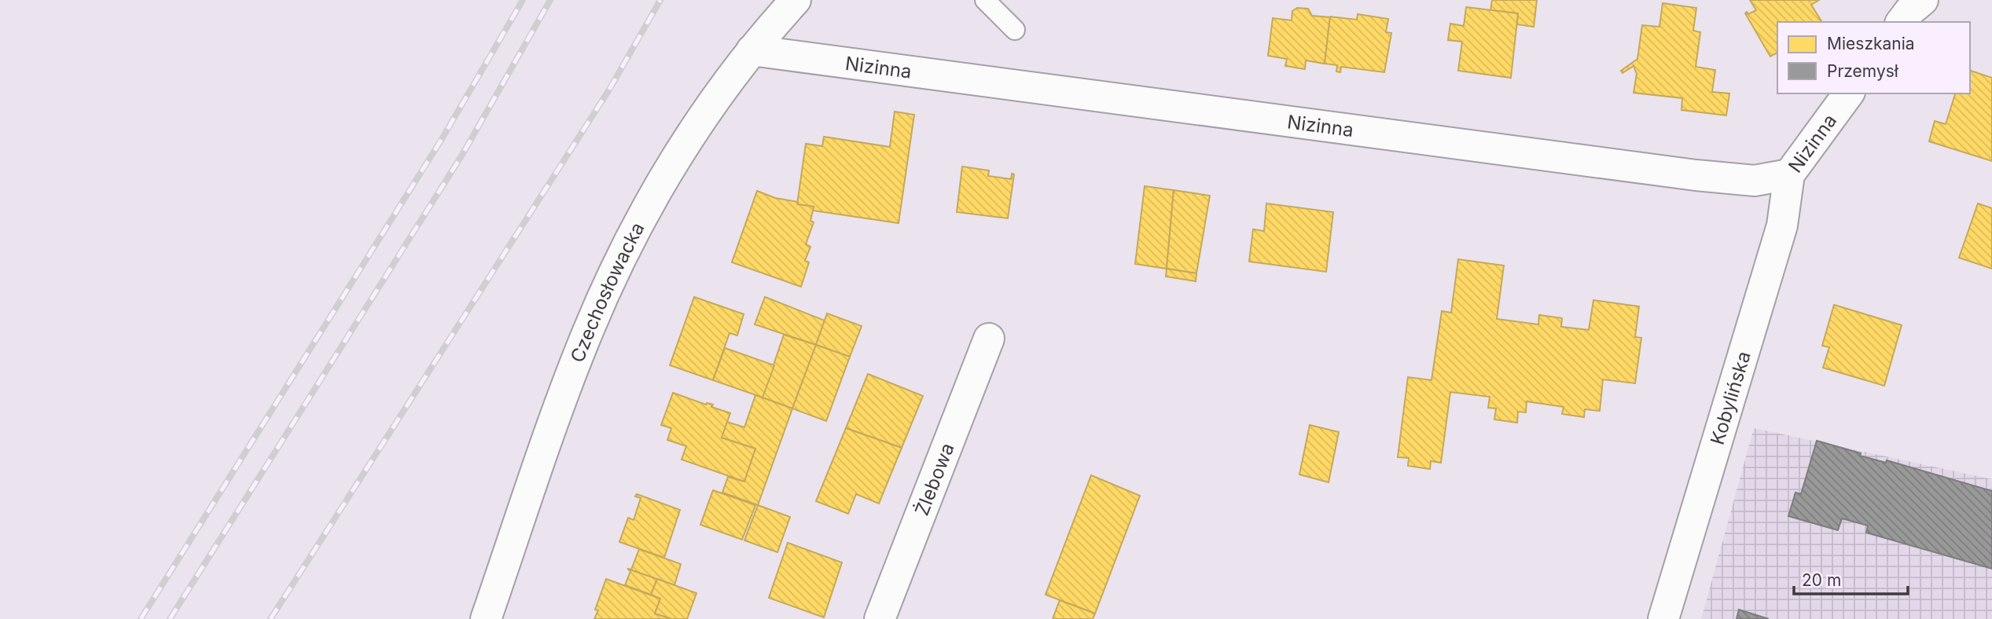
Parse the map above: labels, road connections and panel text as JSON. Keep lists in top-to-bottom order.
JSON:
{
  "streets": {
    "street": [
      "Nizinna",
      "Czechosłowacka",
      "Kobylińska",
      "Żlebowa"
    ]
  },
  "crossings": [
    ["Nizinna", "Czechosłowacka"],
    ["Nizinna", "Kobylińska"]
  ],
  "legend": ["Mieszkania", "Przemysł"],
  "scale_bar": "20 m"
}
